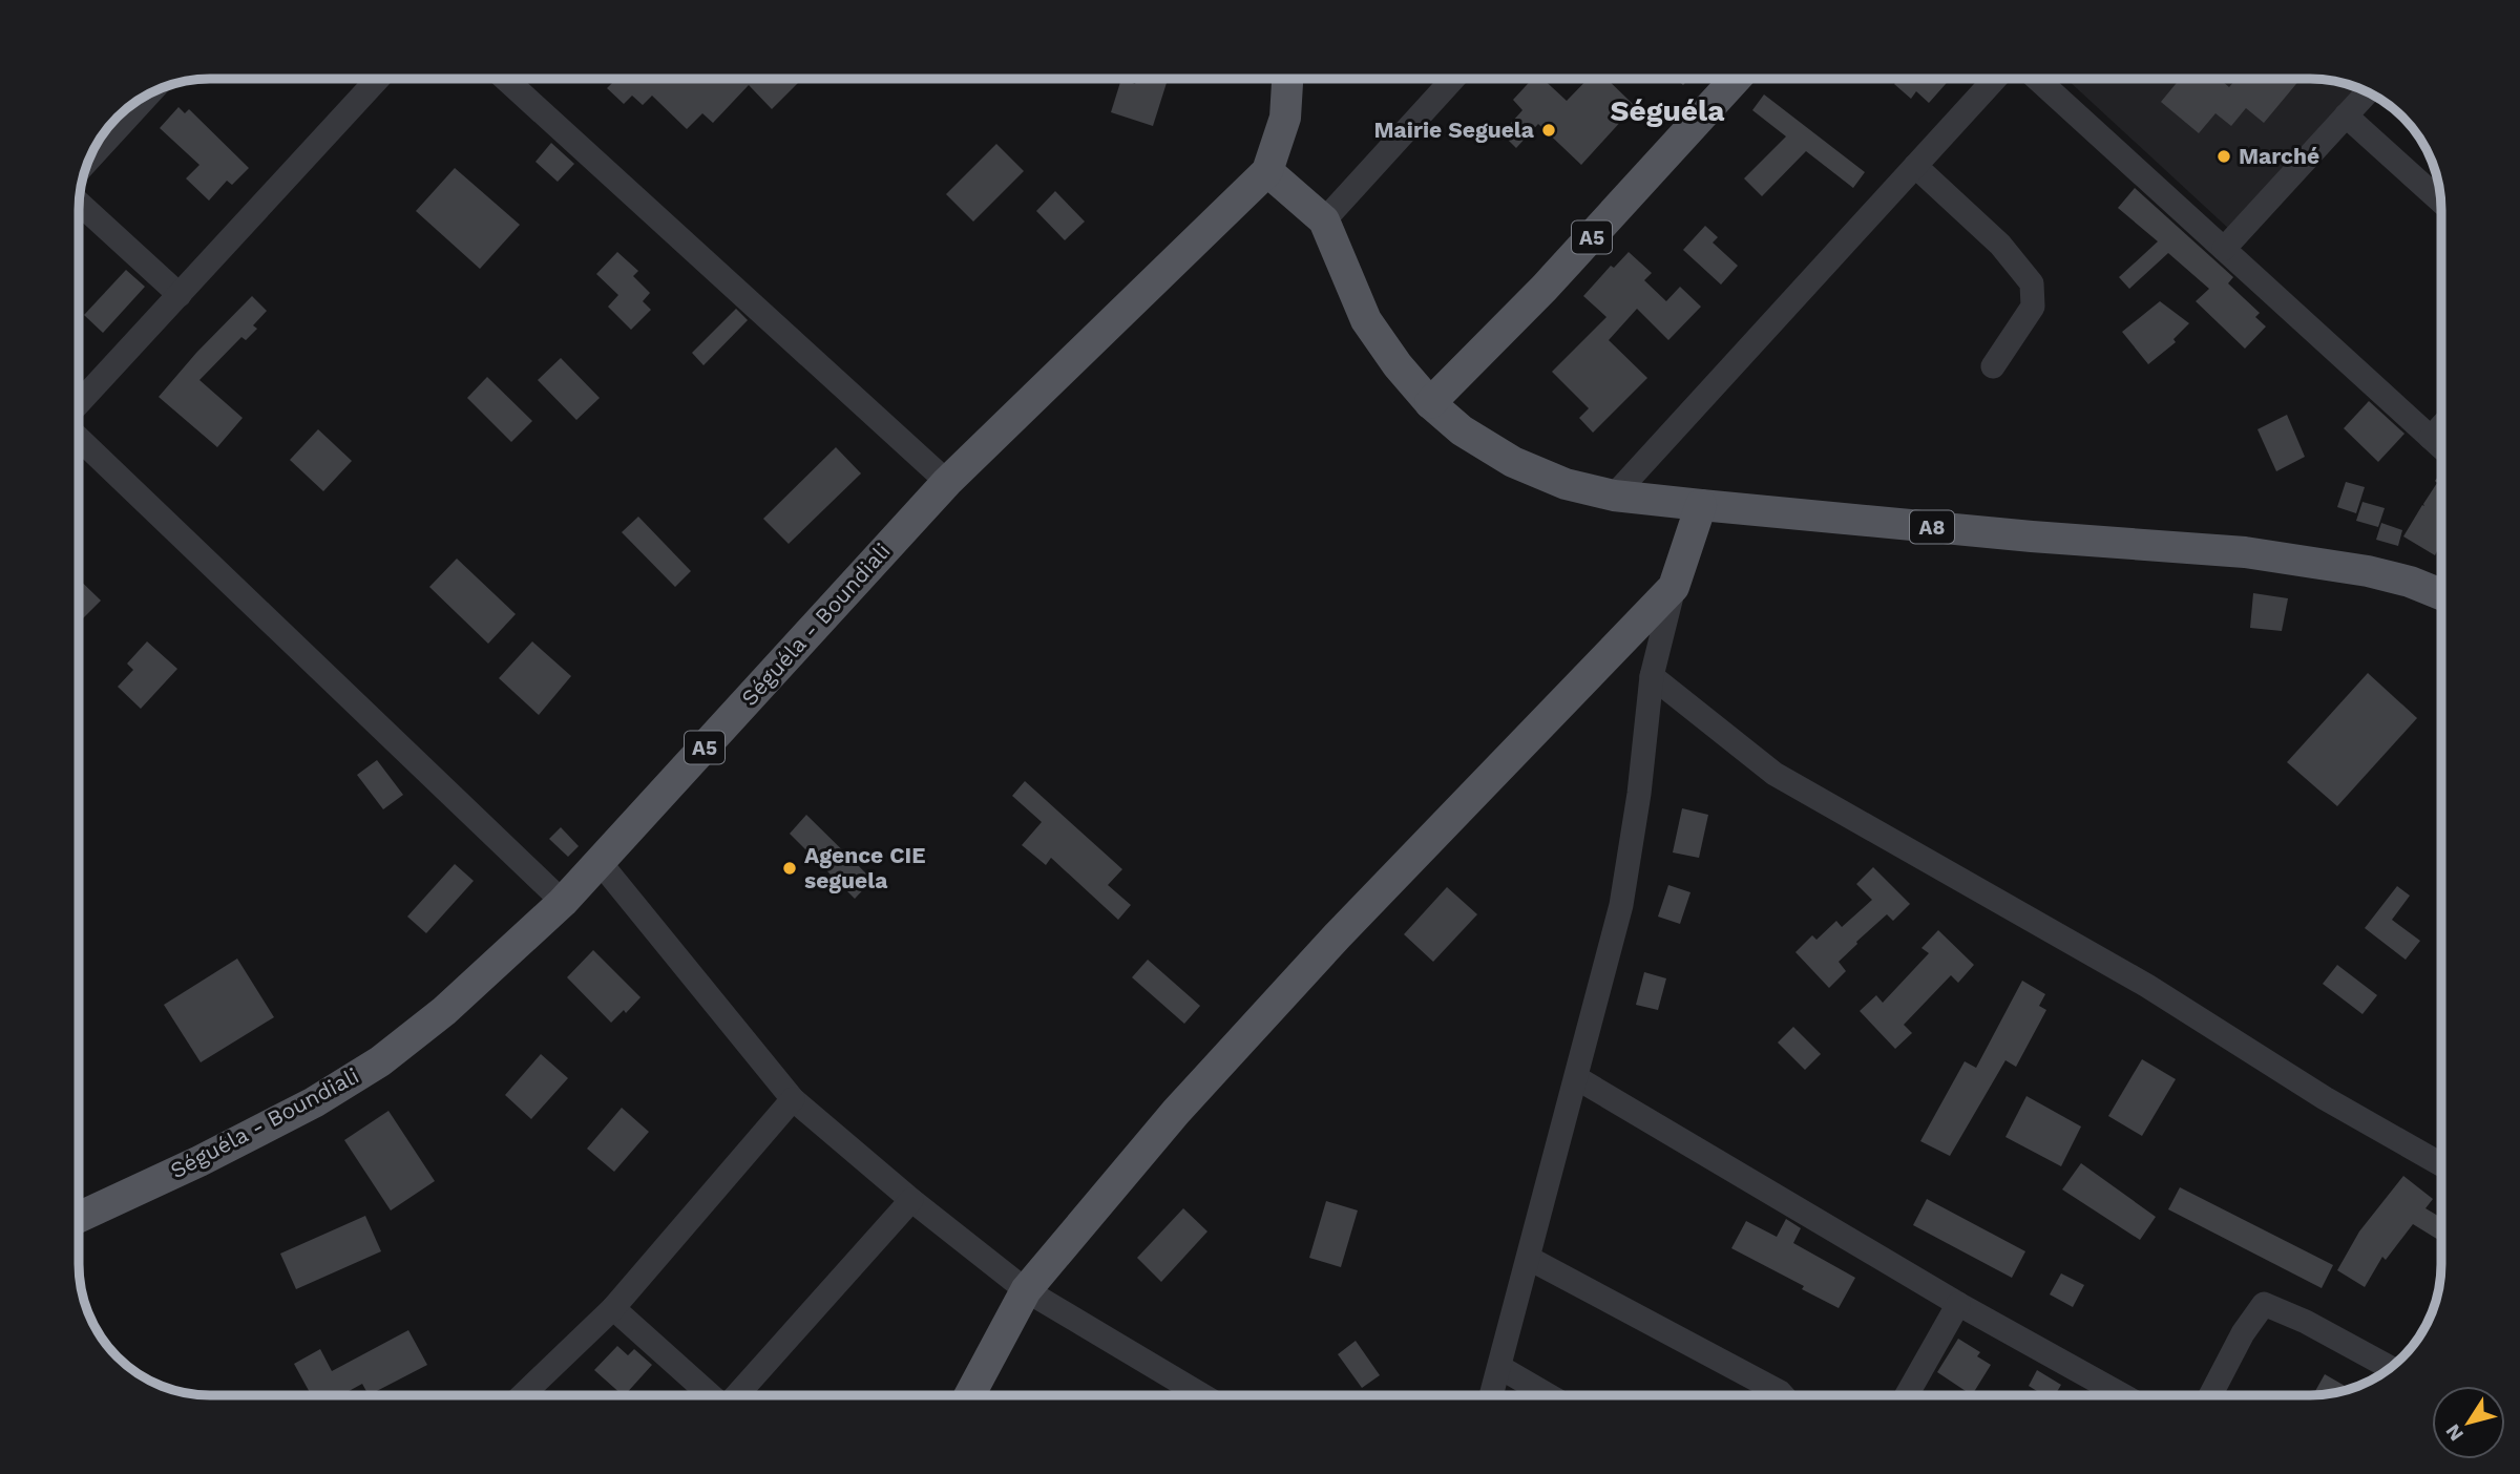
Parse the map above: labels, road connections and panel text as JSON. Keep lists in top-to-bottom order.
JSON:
{
  "streets": {
    "main road": ["A5", "A8", "Séguéla - Boundiali"]
  },
  "crossings": [
    ["A5", "A8"]
  ],
  "districts": ["Séguéla"],
  "places": ["Mairie Seguela", "Marché", "Agence CIE seguela"],
  "north": "bottom left"
}
